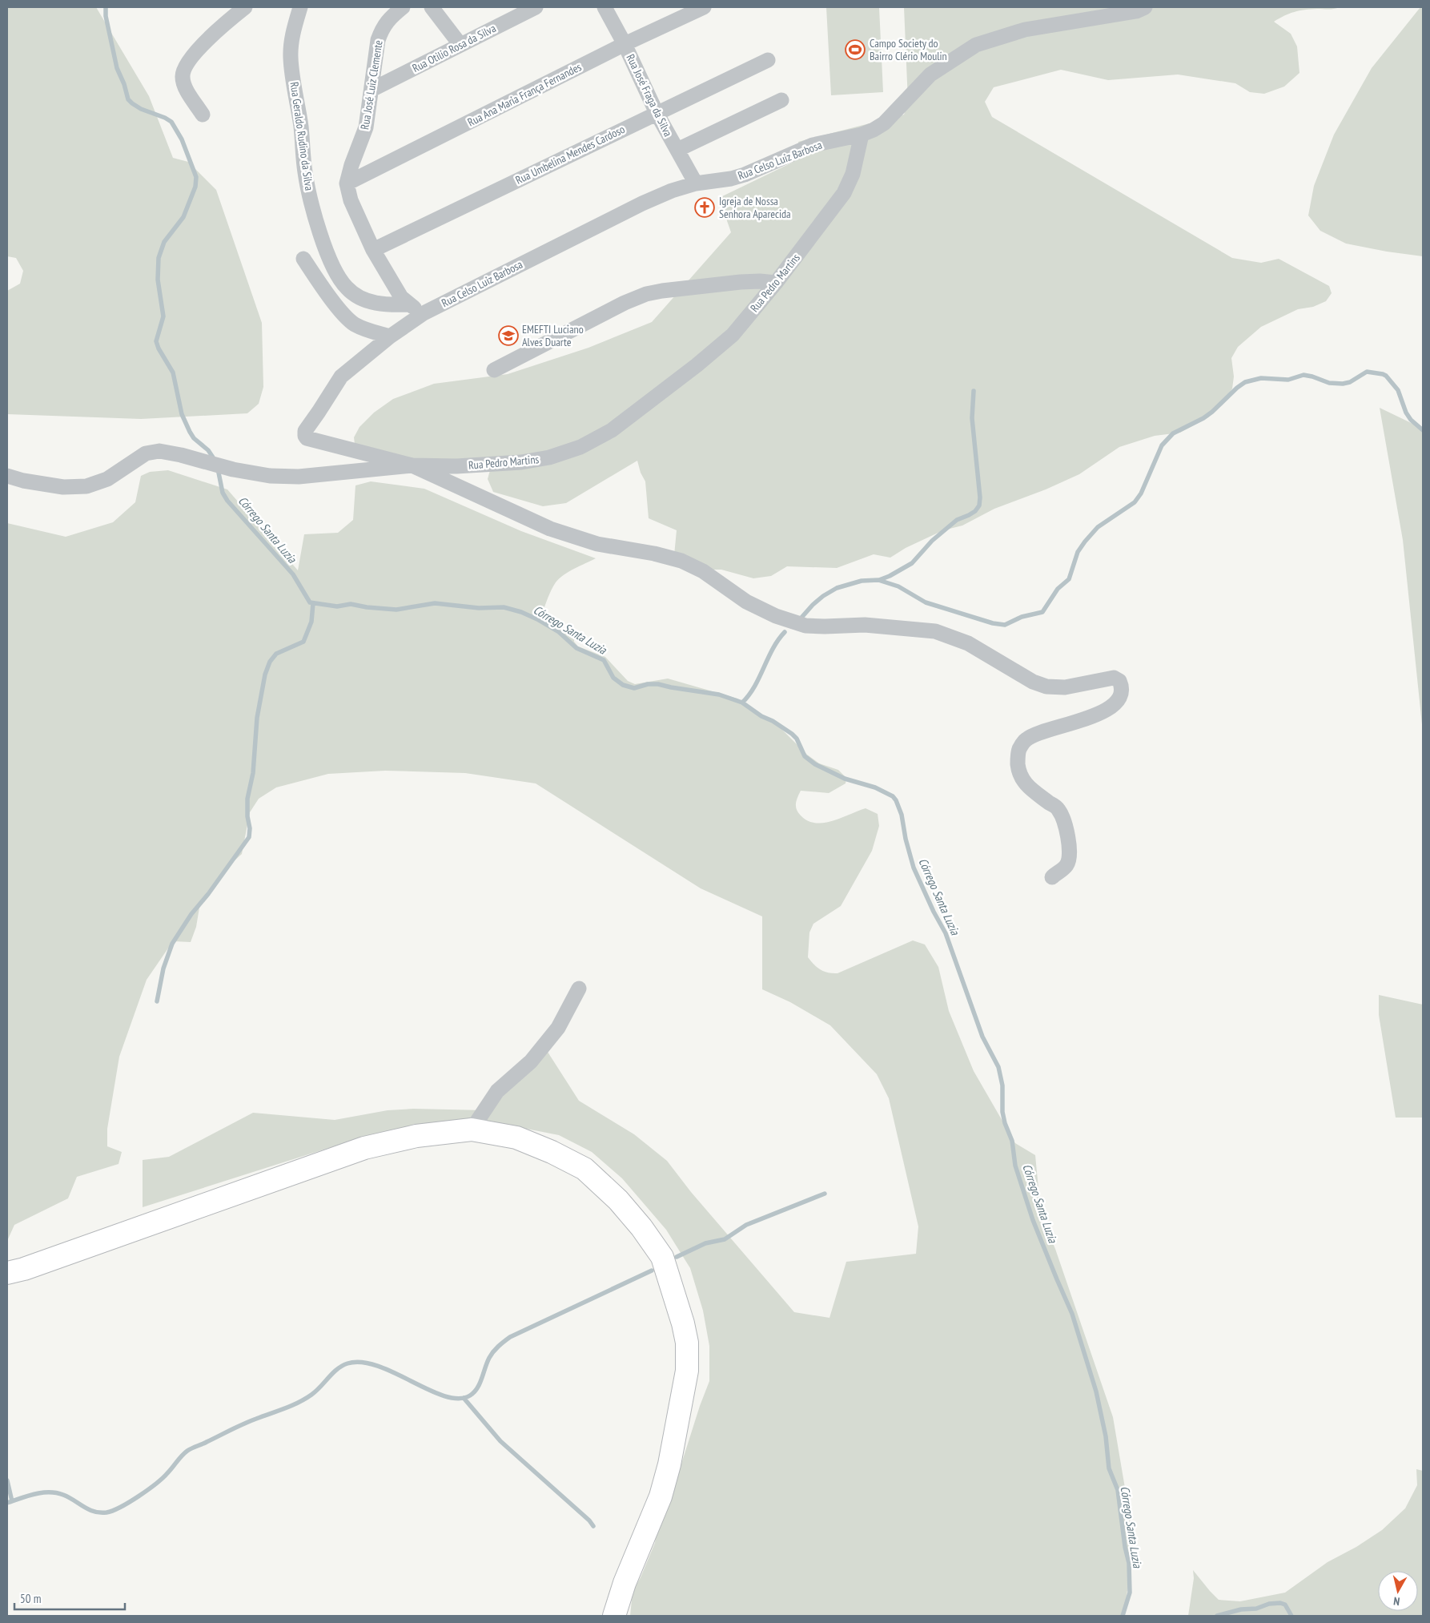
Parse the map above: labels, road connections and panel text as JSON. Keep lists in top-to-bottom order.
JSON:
{
  "streets": {
    "street": [
      "Rua Otilio Rosa da Silva",
      "Rua José Luiz Clemente",
      "Rua Ana Maria França Fernandes",
      "Rua José Fraga da Silva",
      "Rua Geraldo Rudino da Silva",
      "Rua Umbelina Mendes Cardoso",
      "Rua Celso Luiz Barbosa",
      "Rua Pedro Martins"
    ]
  },
  "crossings": [
    ["Rua Otilio Rosa da Silva", "Rua José Luiz Clemente"],
    ["Rua José Luiz Clemente", "Rua Ana Maria França Fernandes"],
    ["Rua José Luiz Clemente", "Rua Geraldo Rudino da Silva"],
    ["Rua José Luiz Clemente", "Rua Umbelina Mendes Cardoso"],
    ["Rua José Luiz Clemente", "Rua Celso Luiz Barbosa"],
    ["Rua Ana Maria França Fernandes", "Rua José Fraga da Silva"],
    ["Rua José Fraga da Silva", "Rua Umbelina Mendes Cardoso"],
    ["Rua José Fraga da Silva", "Rua Celso Luiz Barbosa"],
    ["Rua Celso Luiz Barbosa", "Rua Pedro Martins"]
  ],
  "water": ["Córrego Santa Luzia"],
  "places": {
    "sports": ["Campo Society do Bairro Clério Moulin"],
    "church": ["Igreja de Nossa Senhora Aparecida"],
    "school or university": ["EMEFTI Luciano Alves Duarte"]
  },
  "scale_bar": "50 m",
  "north": "bottom"
}
